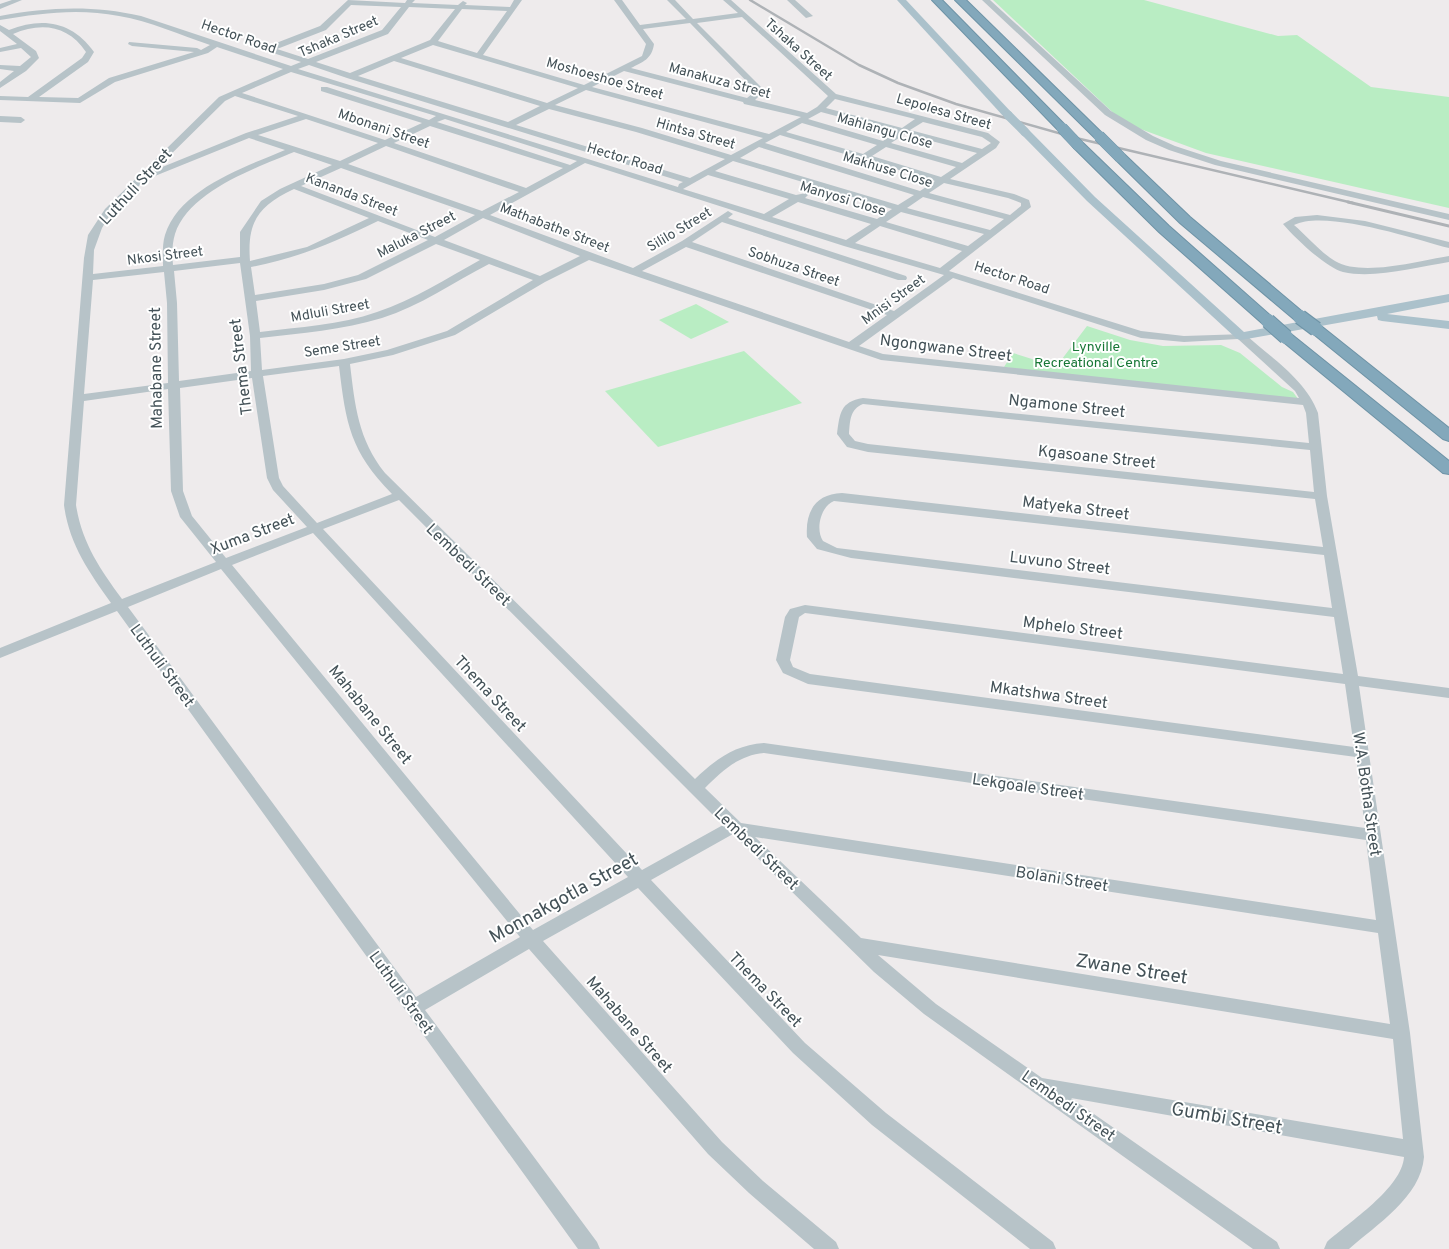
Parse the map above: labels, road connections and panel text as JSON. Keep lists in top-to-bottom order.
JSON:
{
  "streets": {
    "street": [
      "Hector Road",
      "Tshaka Street",
      "Moshoeshoe Street",
      "Manakuza Street",
      "Lepolesa Street",
      "Mbonani Street",
      "Mahlangu Close",
      "Hintsa Street",
      "Makhuse Close",
      "Luthuli Street",
      "Kananda Street",
      "Manyosi Close",
      "Mathabathe Street",
      "Sililo Street",
      "Maluka Street",
      "Nkosi Street",
      "Sobhuza Street",
      "Mnisi Street",
      "Mdluli Street",
      "Seme Street",
      "Ngongwane Street",
      "Thema Street",
      "Mahabane Street",
      "Ngamone Street",
      "Kgasoane Street",
      "Matyeka Street",
      "Xuma Street",
      "Luvuno Street",
      "Lembedi Street",
      "Mphelo Street",
      "Mkatshwa Street",
      "Lekgoale Street",
      "W.A. Botha Street",
      "Bolani Street",
      "Monnakgotla Street",
      "Zwane Street",
      "Gumbi Street"
    ]
  },
  "crossings": [
    ["Hector Road", "Tshaka Street"],
    ["Hector Road", "Lepolesa Street"],
    ["Hector Road", "Luthuli Street"],
    ["Hector Road", "Sililo Street"],
    ["Hector Road", "Maluka Street"],
    ["Hector Road", "Mnisi Street"],
    ["Hector Road", "Thema Street"],
    ["Hector Road", "W.A. Botha Street"],
    ["Tshaka Street", "Lepolesa Street"],
    ["Tshaka Street", "Luthuli Street"],
    ["Moshoeshoe Street", "Lepolesa Street"],
    ["Manakuza Street", "Mahlangu Close"],
    ["Lepolesa Street", "Mahlangu Close"],
    ["Lepolesa Street", "Hintsa Street"],
    ["Lepolesa Street", "Makhuse Close"],
    ["Lepolesa Street", "Manyosi Close"],
    ["Mbonani Street", "Luthuli Street"],
    ["Mbonani Street", "Maluka Street"],
    ["Mbonani Street", "Thema Street"],
    ["Hintsa Street", "Makhuse Close"],
    ["Luthuli Street", "Nkosi Street"],
    ["Luthuli Street", "Seme Street"],
    ["Luthuli Street", "Xuma Street"],
    ["Luthuli Street", "Monnakgotla Street"],
    ["Kananda Street", "Maluka Street"],
    ["Kananda Street", "Nkosi Street"],
    ["Kananda Street", "Mdluli Street"],
    ["Kananda Street", "Seme Street"],
    ["Kananda Street", "Thema Street"],
    ["Mathabathe Street", "Sililo Street"],
    ["Mathabathe Street", "Maluka Street"],
    ["Mathabathe Street", "Mnisi Street"],
    ["Mathabathe Street", "Seme Street"],
    ["Mathabathe Street", "Ngongwane Street"],
    ["Mathabathe Street", "Thema Street"],
    ["Mathabathe Street", "Mahabane Street"],
    ["Sililo Street", "Sobhuza Street"],
    ["Maluka Street", "Thema Street"],
    ["Nkosi Street", "Thema Street"],
    ["Nkosi Street", "Mahabane Street"],
    ["Sobhuza Street", "Mnisi Street"],
    ["Mnisi Street", "Ngongwane Street"],
    ["Mdluli Street", "Thema Street"],
    ["Seme Street", "Thema Street"],
    ["Seme Street", "Mahabane Street"],
    ["Seme Street", "Lembedi Street"],
    ["Ngongwane Street", "W.A. Botha Street"],
    ["Thema Street", "Xuma Street"],
    ["Thema Street", "Monnakgotla Street"],
    ["Mahabane Street", "Xuma Street"],
    ["Mahabane Street", "Monnakgotla Street"],
    ["Ngamone Street", "Kgasoane Street"],
    ["Ngamone Street", "W.A. Botha Street"],
    ["Kgasoane Street", "W.A. Botha Street"],
    ["Matyeka Street", "Luvuno Street"],
    ["Matyeka Street", "W.A. Botha Street"],
    ["Xuma Street", "Lembedi Street"],
    ["Luvuno Street", "W.A. Botha Street"],
    ["Lembedi Street", "Lekgoale Street"],
    ["Lembedi Street", "Bolani Street"],
    ["Lembedi Street", "Monnakgotla Street"],
    ["Lembedi Street", "Zwane Street"],
    ["Lembedi Street", "Gumbi Street"],
    ["Mphelo Street", "Mkatshwa Street"],
    ["Mphelo Street", "W.A. Botha Street"],
    ["Mkatshwa Street", "W.A. Botha Street"],
    ["Lekgoale Street", "W.A. Botha Street"],
    ["W.A. Botha Street", "Bolani Street"],
    ["W.A. Botha Street", "Zwane Street"],
    ["W.A. Botha Street", "Gumbi Street"],
    ["Bolani Street", "Monnakgotla Street"]
  ],
  "parks": ["Lynville Recreational Centre"]
}
